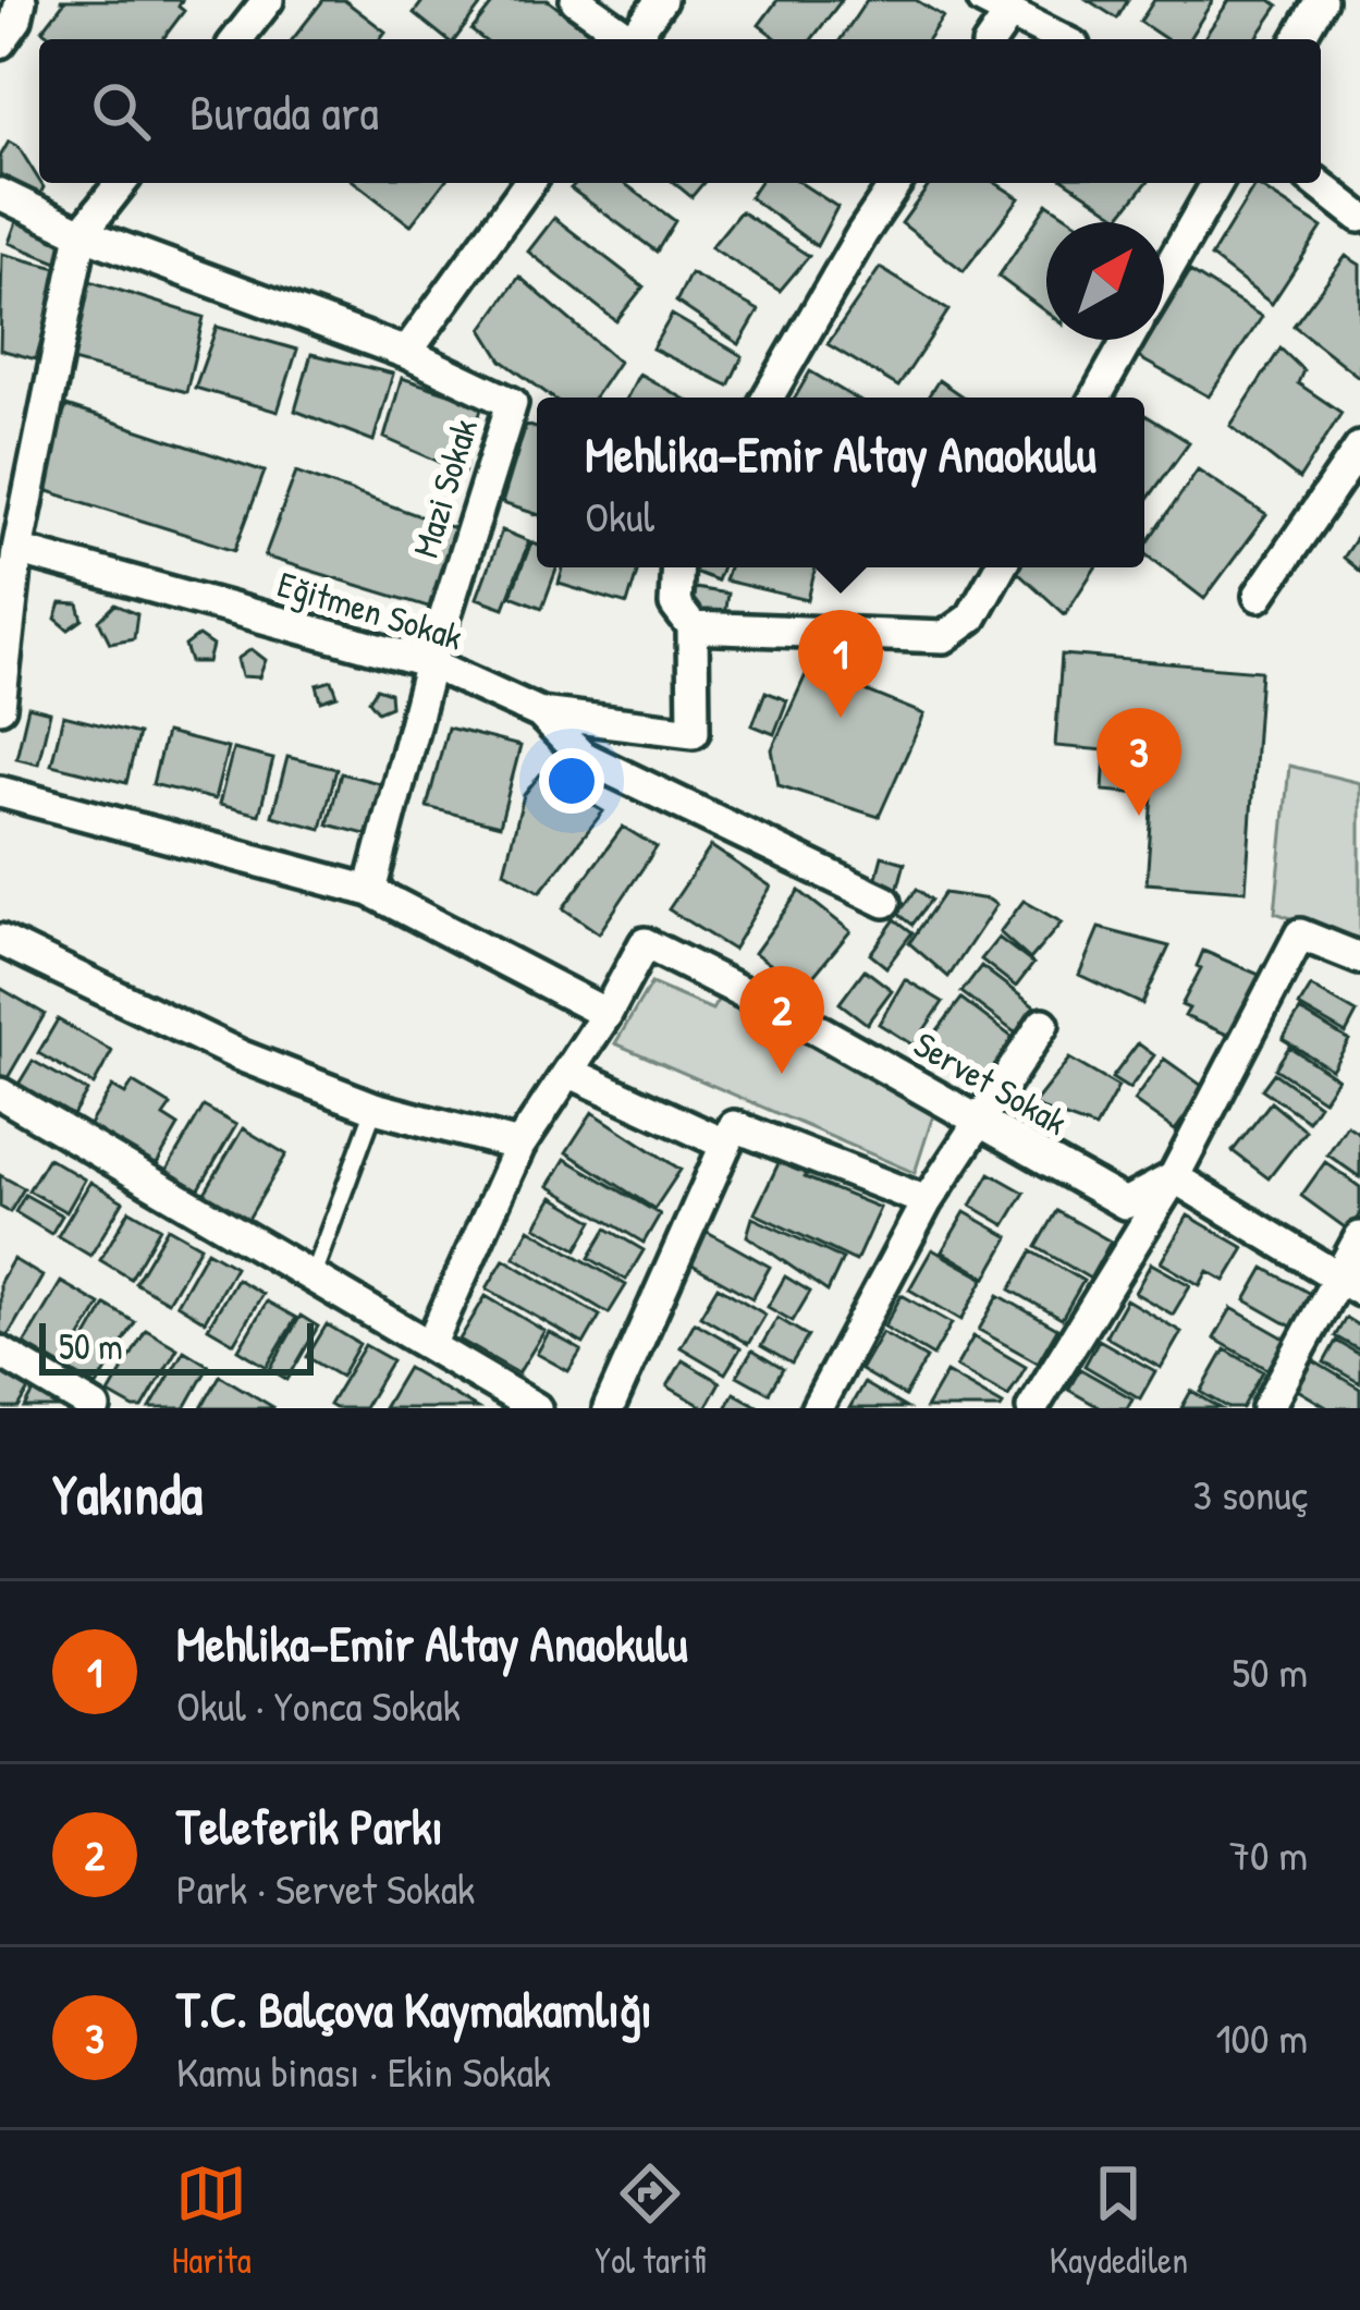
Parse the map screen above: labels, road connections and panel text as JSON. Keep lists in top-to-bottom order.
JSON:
{
  "streets": {
    "street": ["Mazi Sokak", "Eğitmen Sokak", "Servet Sokak"]
  },
  "crossings": [
    ["Mazi Sokak", "Eğitmen Sokak"]
  ],
  "scale_bar": "50 m",
  "north": "top right",
  "page": {
    "search": "Burada ara",
    "popup": ["Mehlika-Emir Altay Anaokulu", "Okul"],
    "pins": ["1", "3", "2"],
    "scale": "50 m",
    "heading": ["Yakında", "3 sonuç"],
    "list": [
      {
        "mark": "1",
        "name": "Mehlika-Emir Altay Anaokulu",
        "note": "Okul · Yonca Sokak",
        "value": "50 m"
      },
      {
        "mark": "2",
        "name": "Teleferik Parkı",
        "note": "Park · Servet Sokak",
        "value": "70 m"
      },
      {
        "mark": "3",
        "name": "T.C. Balçova Kaymakamlığı",
        "note": "Kamu binası · Ekin Sokak",
        "value": "100 m"
      }
    ],
    "nav": ["Harita", "Yol tarifi", "Kaydedilen"]
  }
}
